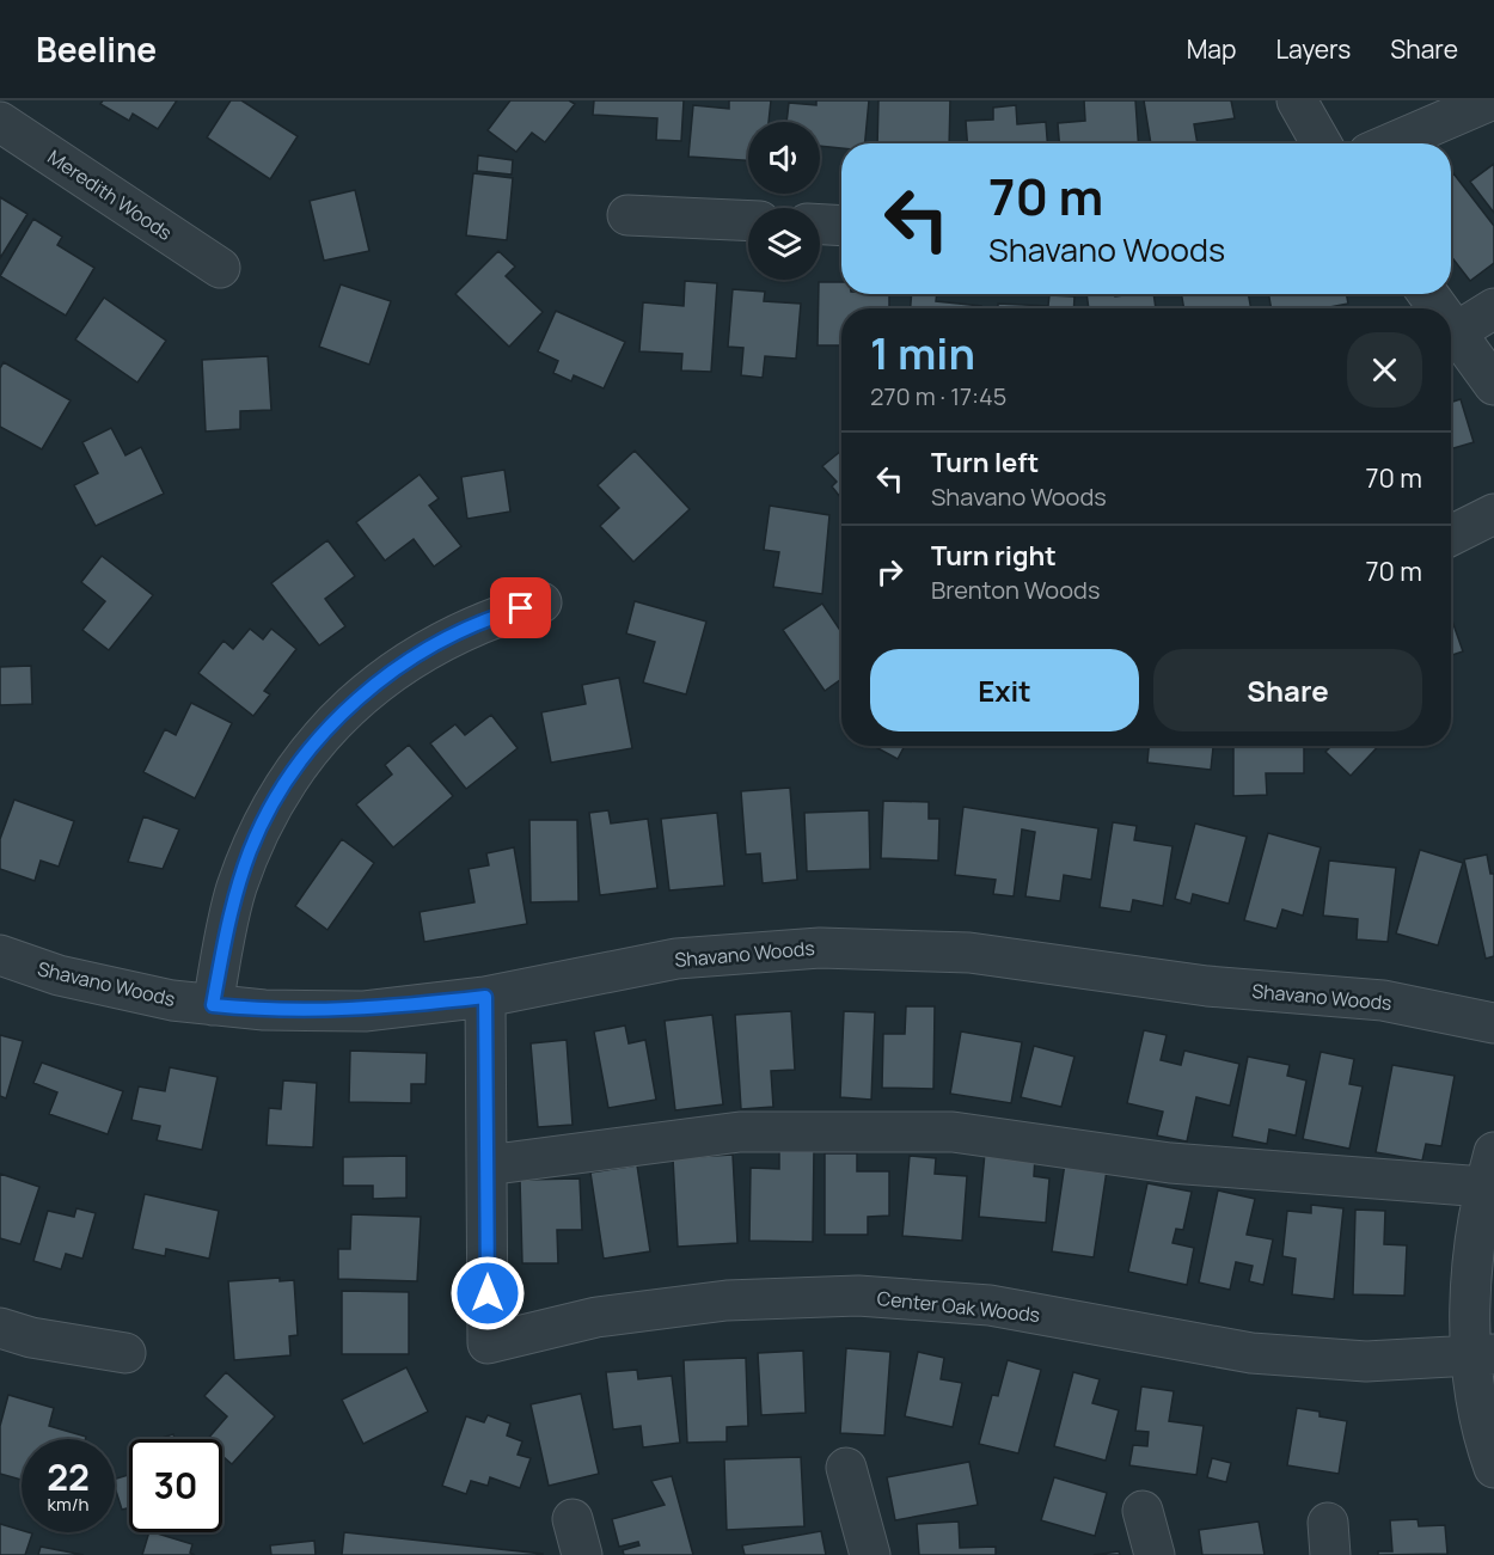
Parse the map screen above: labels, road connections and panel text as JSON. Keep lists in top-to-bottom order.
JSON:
{
  "streets": {
    "street": ["Meredith Woods", "Shavano Woods", "Center Oak Woods"]
  },
  "page": {
    "header": "Beeline",
    "nav": ["Map", "Layers", "Share"],
    "turn": ["70 m", "Shavano Woods"],
    "heading": ["1 min", "270 m · 17:45"],
    "list": [
      {
        "name": "Turn left",
        "note": "Shavano Woods",
        "value": "70 m"
      },
      {
        "name": "Turn right",
        "note": "Brenton Woods",
        "value": "70 m"
      }
    ],
    "buttons": ["Exit", "Share"],
    "speed": "22 km/h",
    "limit": "30"
  }
}
